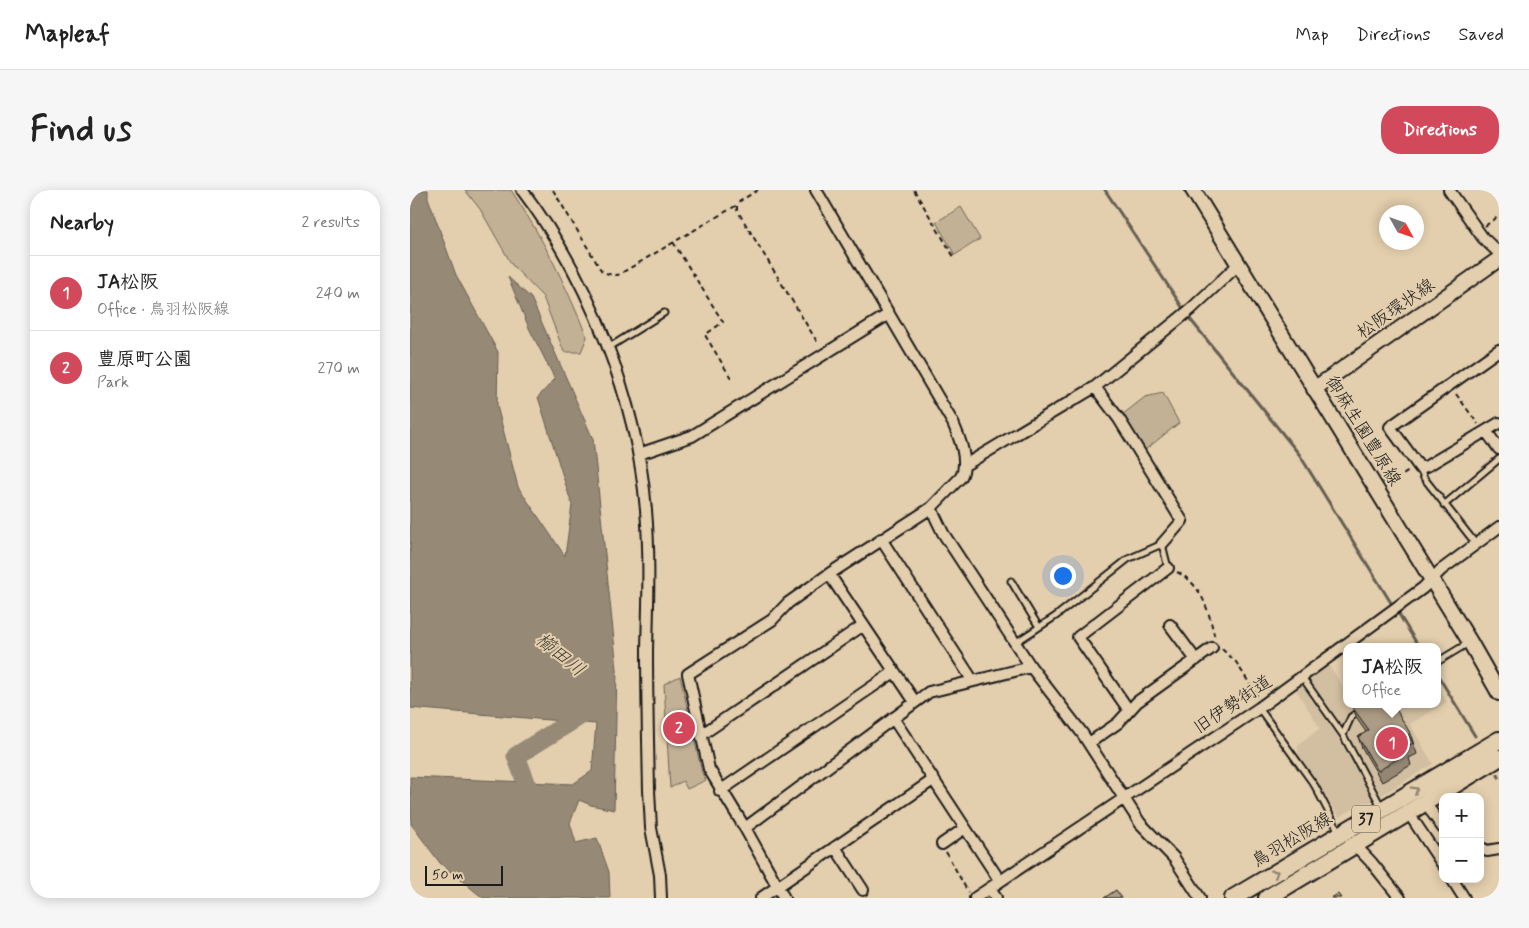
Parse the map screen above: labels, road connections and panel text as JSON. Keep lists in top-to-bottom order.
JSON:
{
  "streets": {
    "main road": [
      "松阪環状線",
      "御麻生園豊原線",
      "37",
      "鳥羽松阪線"
    ],
    "street": ["旧伊勢街道"]
  },
  "crossings": [
    ["松阪環状線", "御麻生園豊原線"],
    ["御麻生園豊原線", "旧伊勢街道"]
  ],
  "water": ["櫛田川"],
  "scale_bar": "50 m",
  "north": "bottom right",
  "page": {
    "header": "Mapleaf",
    "nav": ["Map", "Directions", "Saved"],
    "buttons": "Directions",
    "title": "Find us",
    "heading": ["Nearby", "2 results"],
    "list": [
      {
        "mark": "1",
        "name": "JA松阪",
        "note": "Office · 鳥羽松阪線",
        "value": "240 m"
      },
      {
        "mark": "2",
        "name": "豊原町公園",
        "note": "Park",
        "value": "270 m"
      }
    ],
    "popup": ["JA松阪", "Office"],
    "pins": ["2", "1"],
    "map_buttons": ["+", "−"],
    "scale": "50 m"
  }
}
